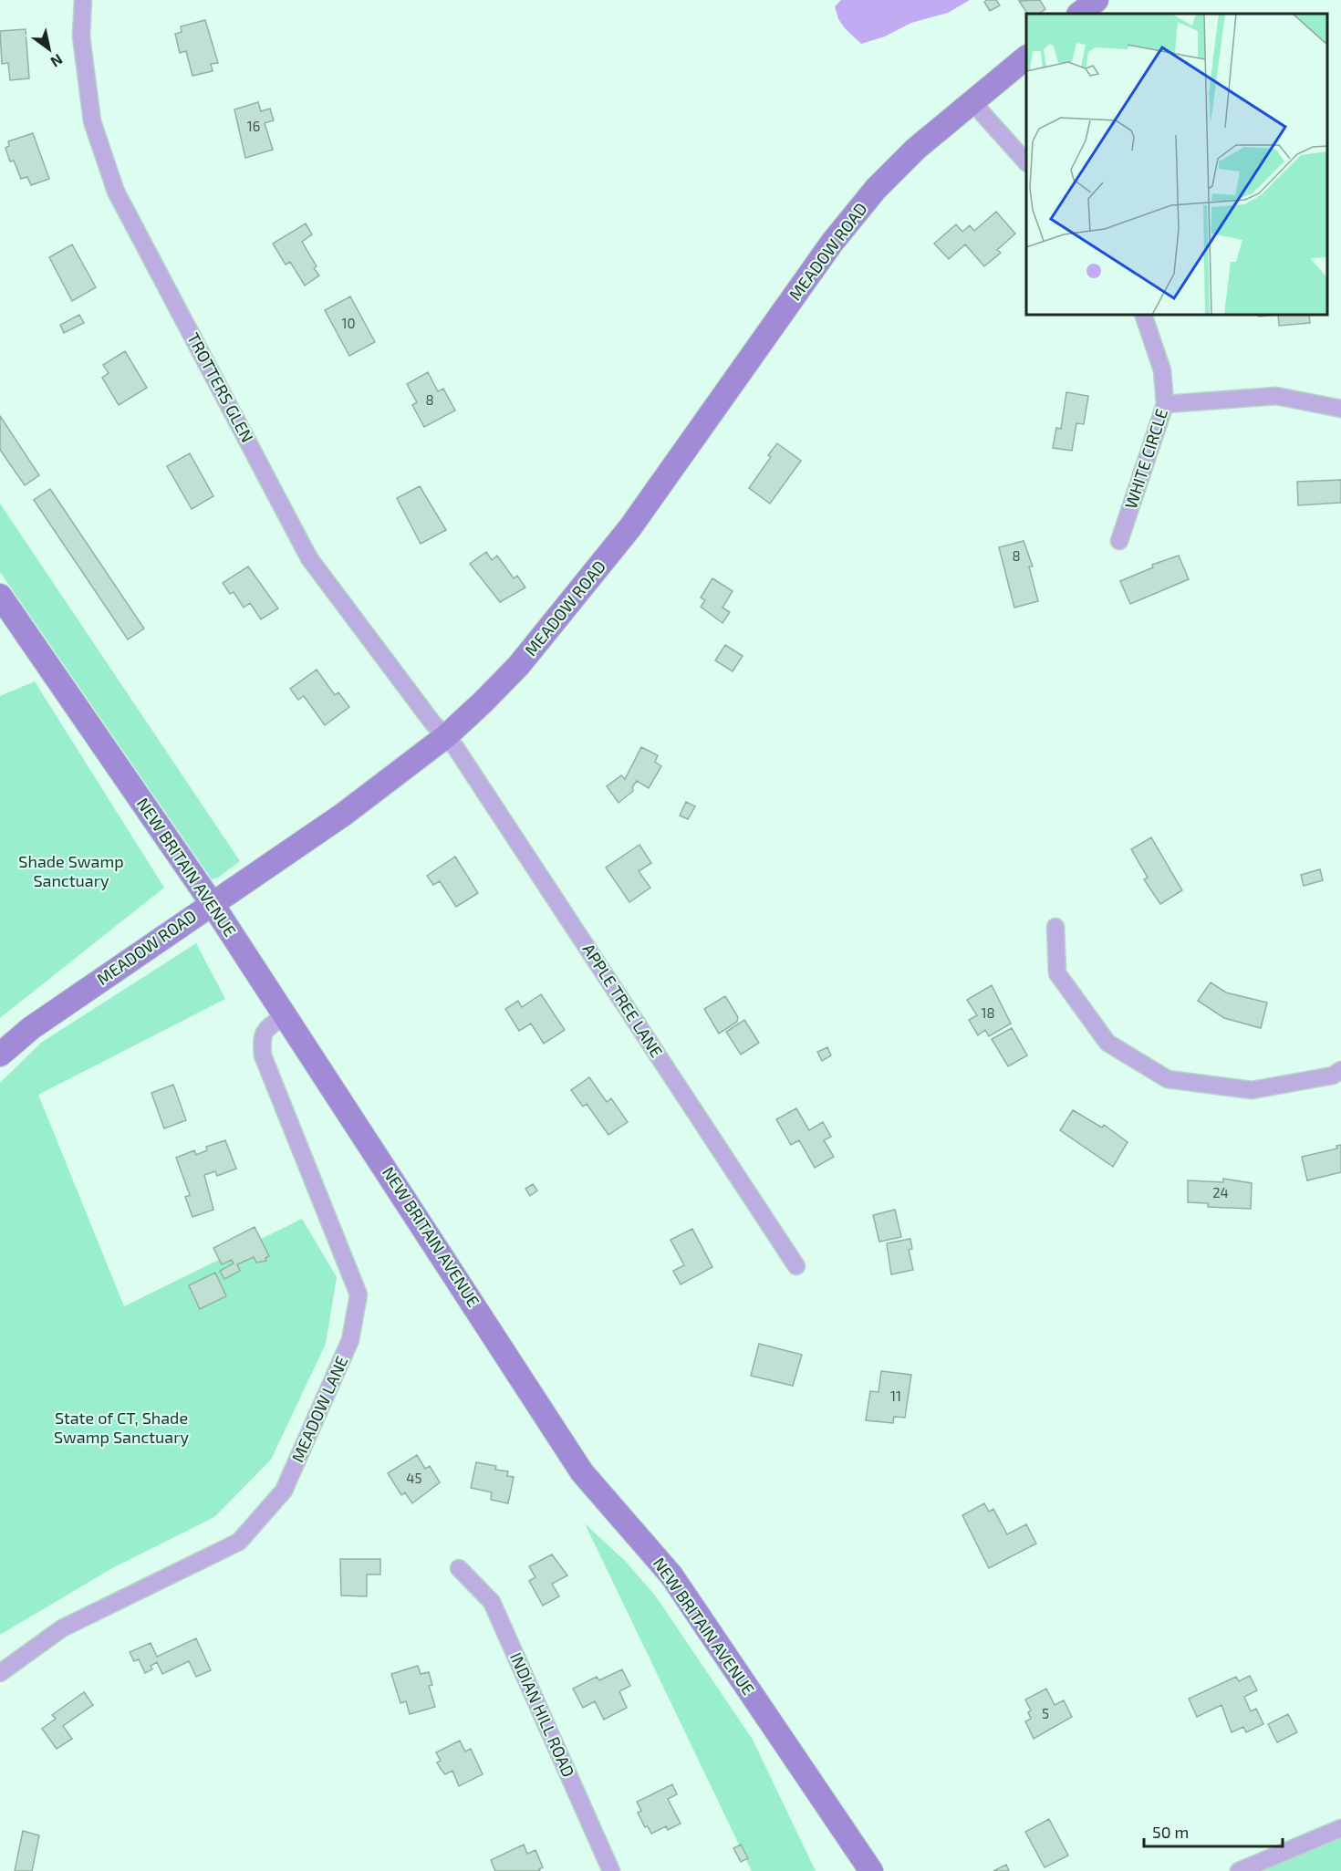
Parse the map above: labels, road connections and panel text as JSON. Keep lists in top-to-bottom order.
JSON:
{
  "streets": {
    "street": [
      "MEADOW ROAD",
      "TROTTERS GLEN",
      "WHITE CIRCLE",
      "NEW BRITAIN AVENUE",
      "APPLE TREE LANE",
      "MEADOW LANE",
      "INDIAN HILL ROAD"
    ]
  },
  "crossings": [
    ["MEADOW ROAD", "TROTTERS GLEN"],
    ["MEADOW ROAD", "NEW BRITAIN AVENUE"],
    ["MEADOW ROAD", "APPLE TREE LANE"],
    ["TROTTERS GLEN", "APPLE TREE LANE"],
    ["NEW BRITAIN AVENUE", "MEADOW LANE"]
  ],
  "parks": ["Shade Swamp Sanctuary", "State of CT, Shade Swamp Sanctuary"],
  "house_numbers": [
    "16",
    "10",
    "8",
    "8",
    "18",
    "24",
    "11",
    "45",
    "5"
  ],
  "scale_bar": "50 m",
  "north": "bottom right"
}
